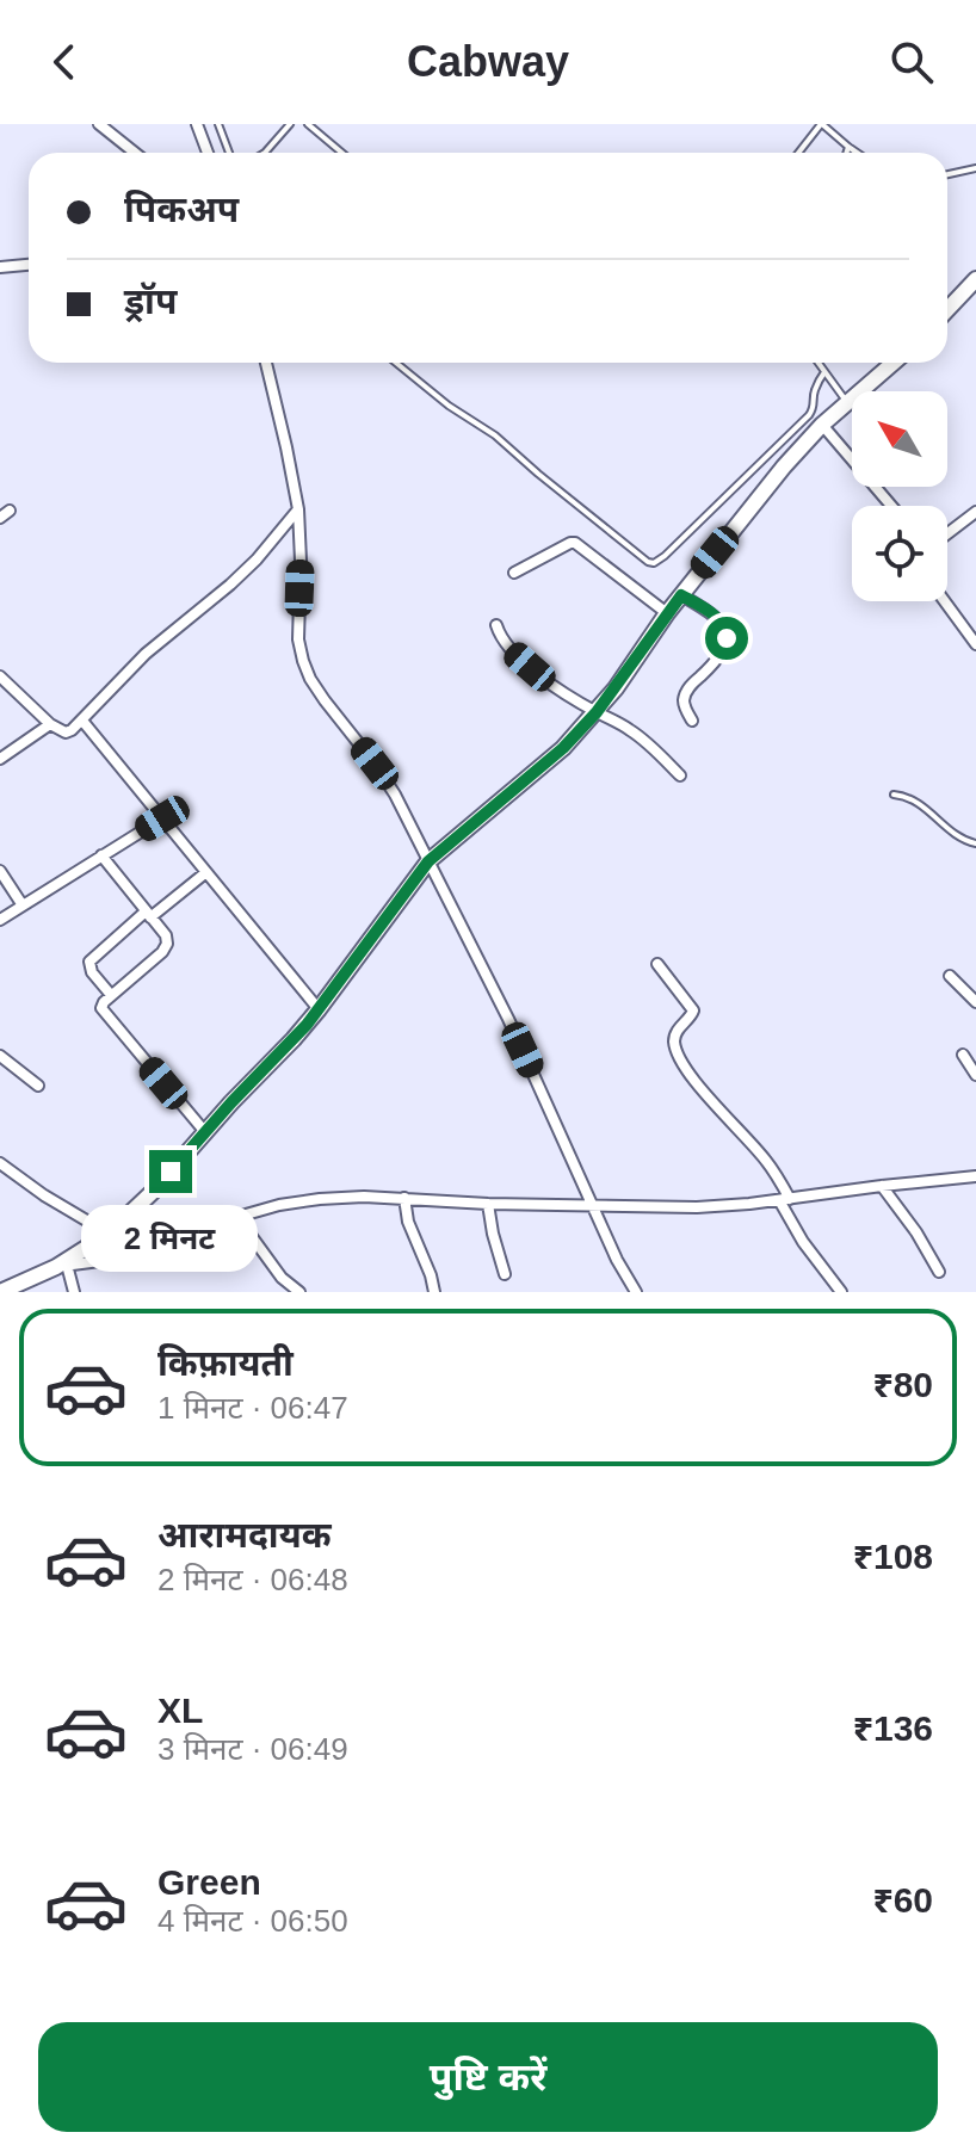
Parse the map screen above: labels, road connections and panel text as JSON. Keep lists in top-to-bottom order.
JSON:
{
  "north": "top left",
  "page": {
    "header": "Cabway",
    "banner": ["पिकअप", "ड्रॉप"],
    "bubble": "2 मिनट",
    "list": [
      {
        "name": "किफ़ायती",
        "note": "1 मिनट · 06:47",
        "value": "₹80"
      },
      {
        "name": "आरामदायक",
        "note": "2 मिनट · 06:48",
        "value": "₹108"
      },
      {
        "name": "XL",
        "note": "3 मिनट · 06:49",
        "value": "₹136"
      },
      {
        "name": "Green",
        "note": "4 मिनट · 06:50",
        "value": "₹60"
      }
    ],
    "buttons": "पुष्टि करें"
  }
}
